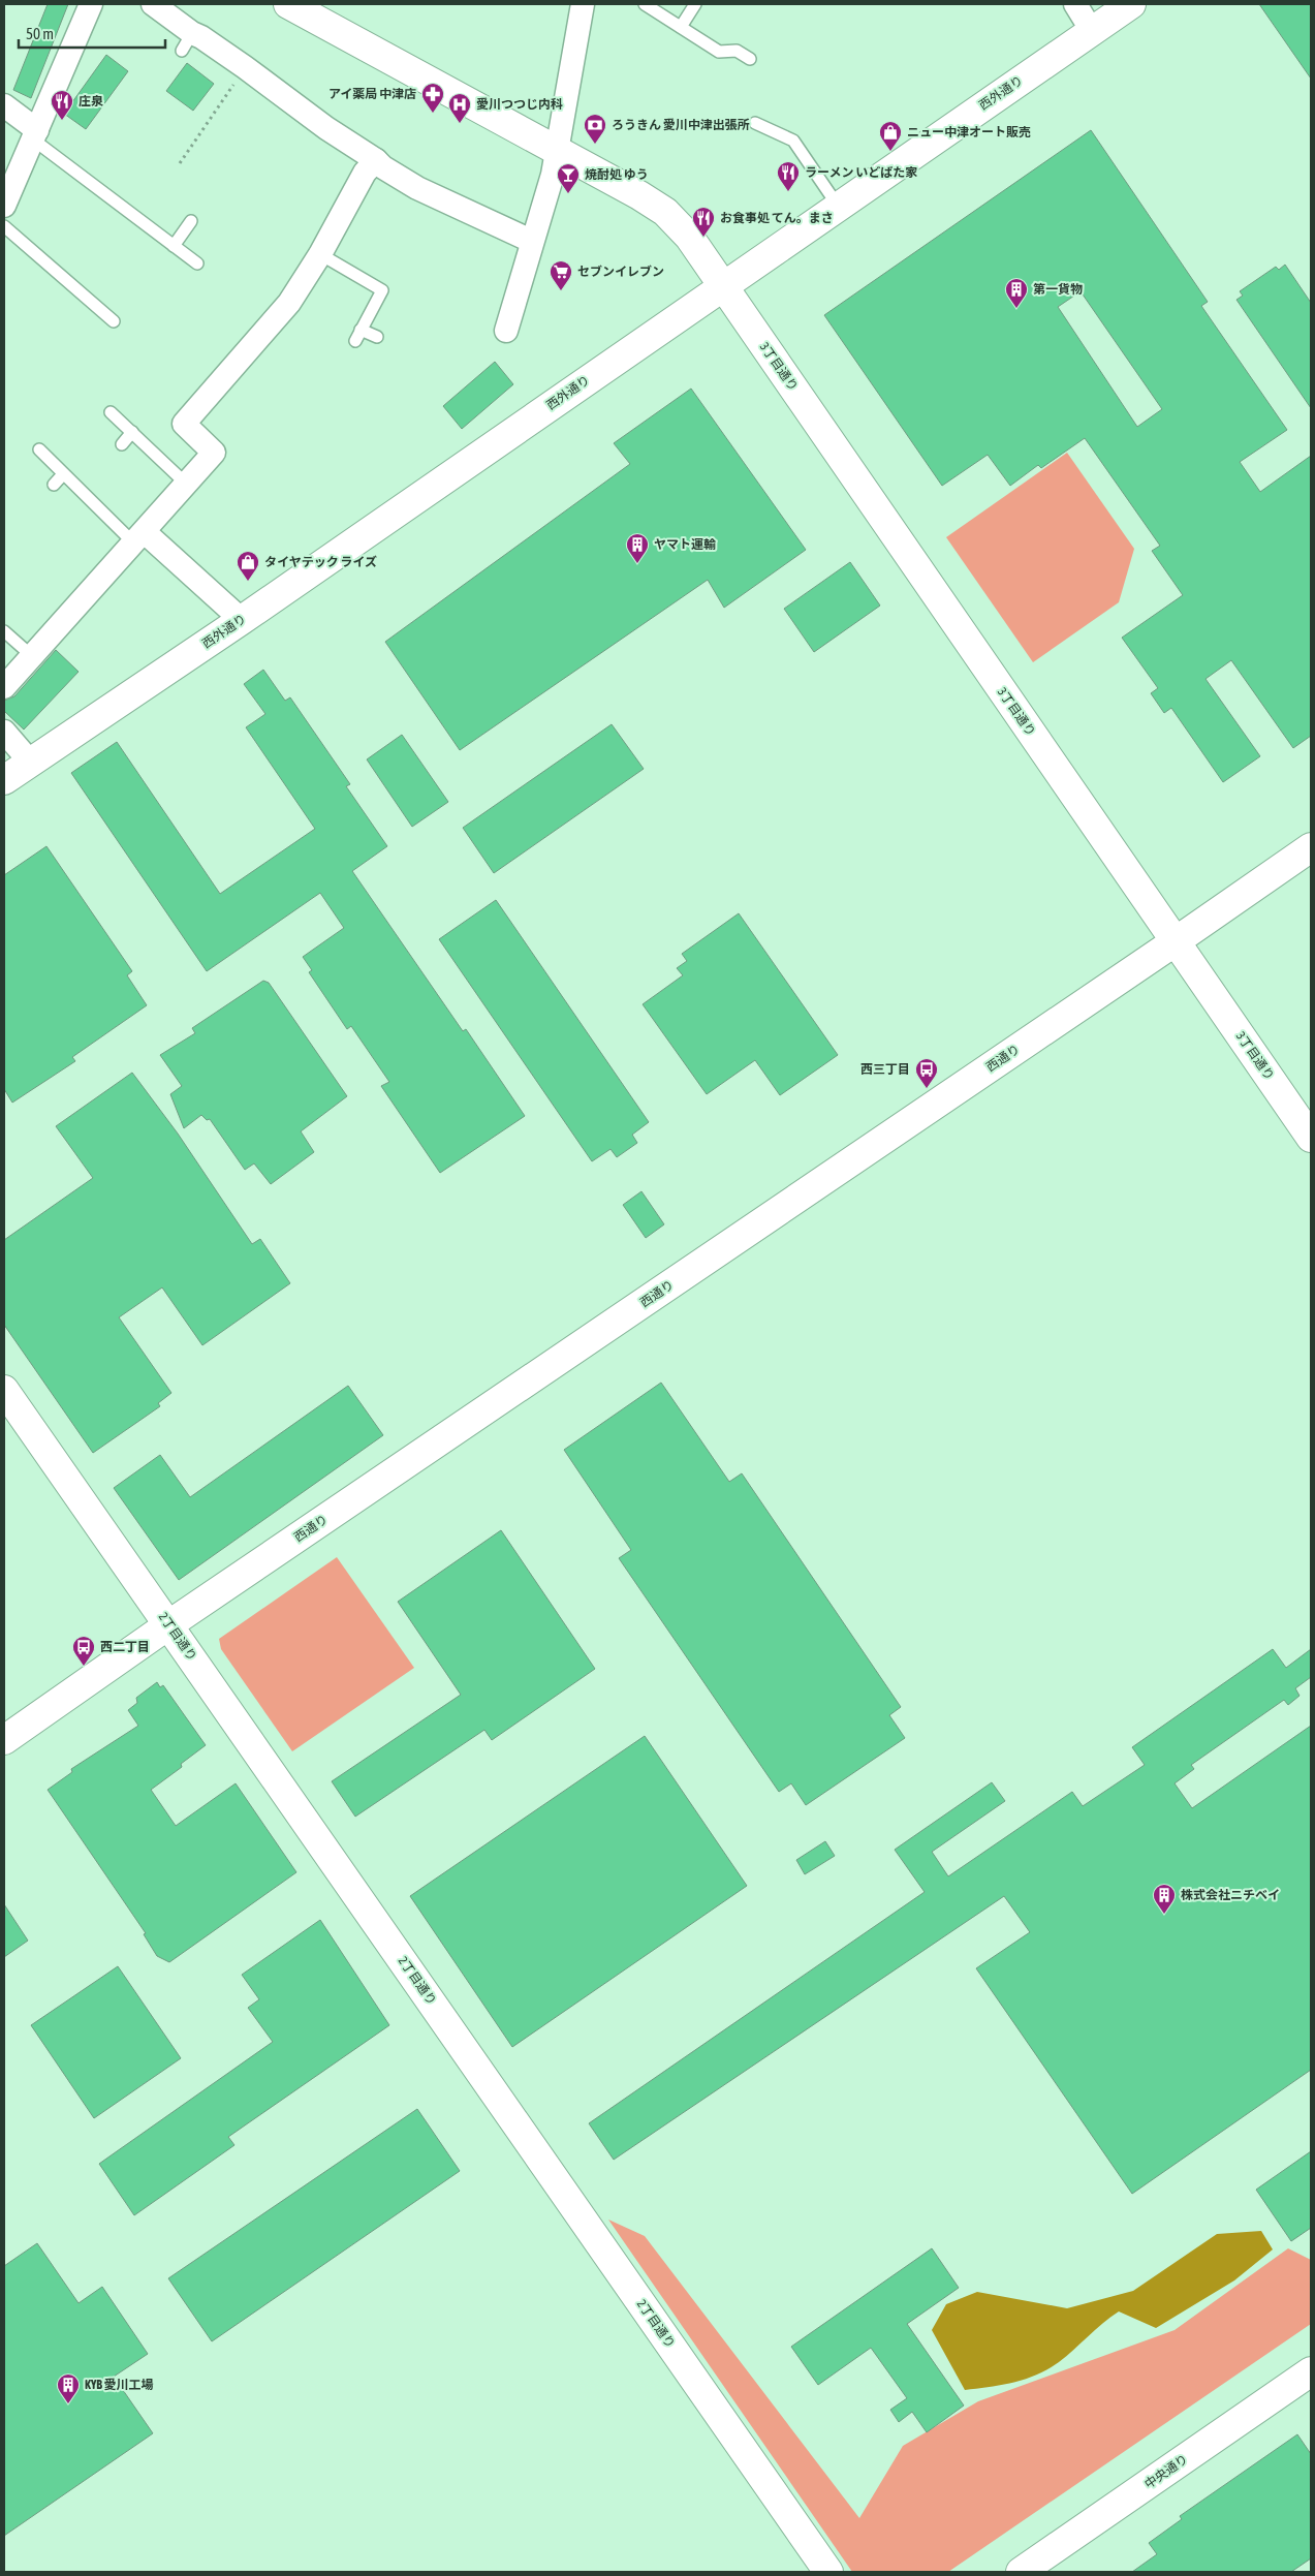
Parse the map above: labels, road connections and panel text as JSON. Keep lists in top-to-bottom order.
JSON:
{
  "streets": {
    "street": [
      "西外通り",
      "3丁目通り",
      "西通り",
      "2丁目通り",
      "中央通り"
    ]
  },
  "crossings": [
    ["西外通り", "3丁目通り"],
    ["3丁目通り", "西通り"],
    ["西通り", "2丁目通り"]
  ],
  "places": {
    "pharmacy": ["アイ薬局 中津店"],
    "restaurant": ["庄泉", "ラーメン いどばた家", "お食事処 てん。まさ"],
    "hospital": ["愛川つつじ内科"],
    "bank": ["ろうきん 愛川中津出張所"],
    "shop": ["ニュー中津オート販売", "タイヤテック ライズ"],
    "bar": ["焼酎処 ゆう"],
    "supermarket": ["セブンイレブン"],
    "building": [
      "第一貨物",
      "ヤマト運輸",
      "株式会社ニチベイ",
      "KYB 愛川工場"
    ],
    "bus stop": ["西三丁目", "西二丁目"]
  },
  "scale_bar": "50 m"
}
